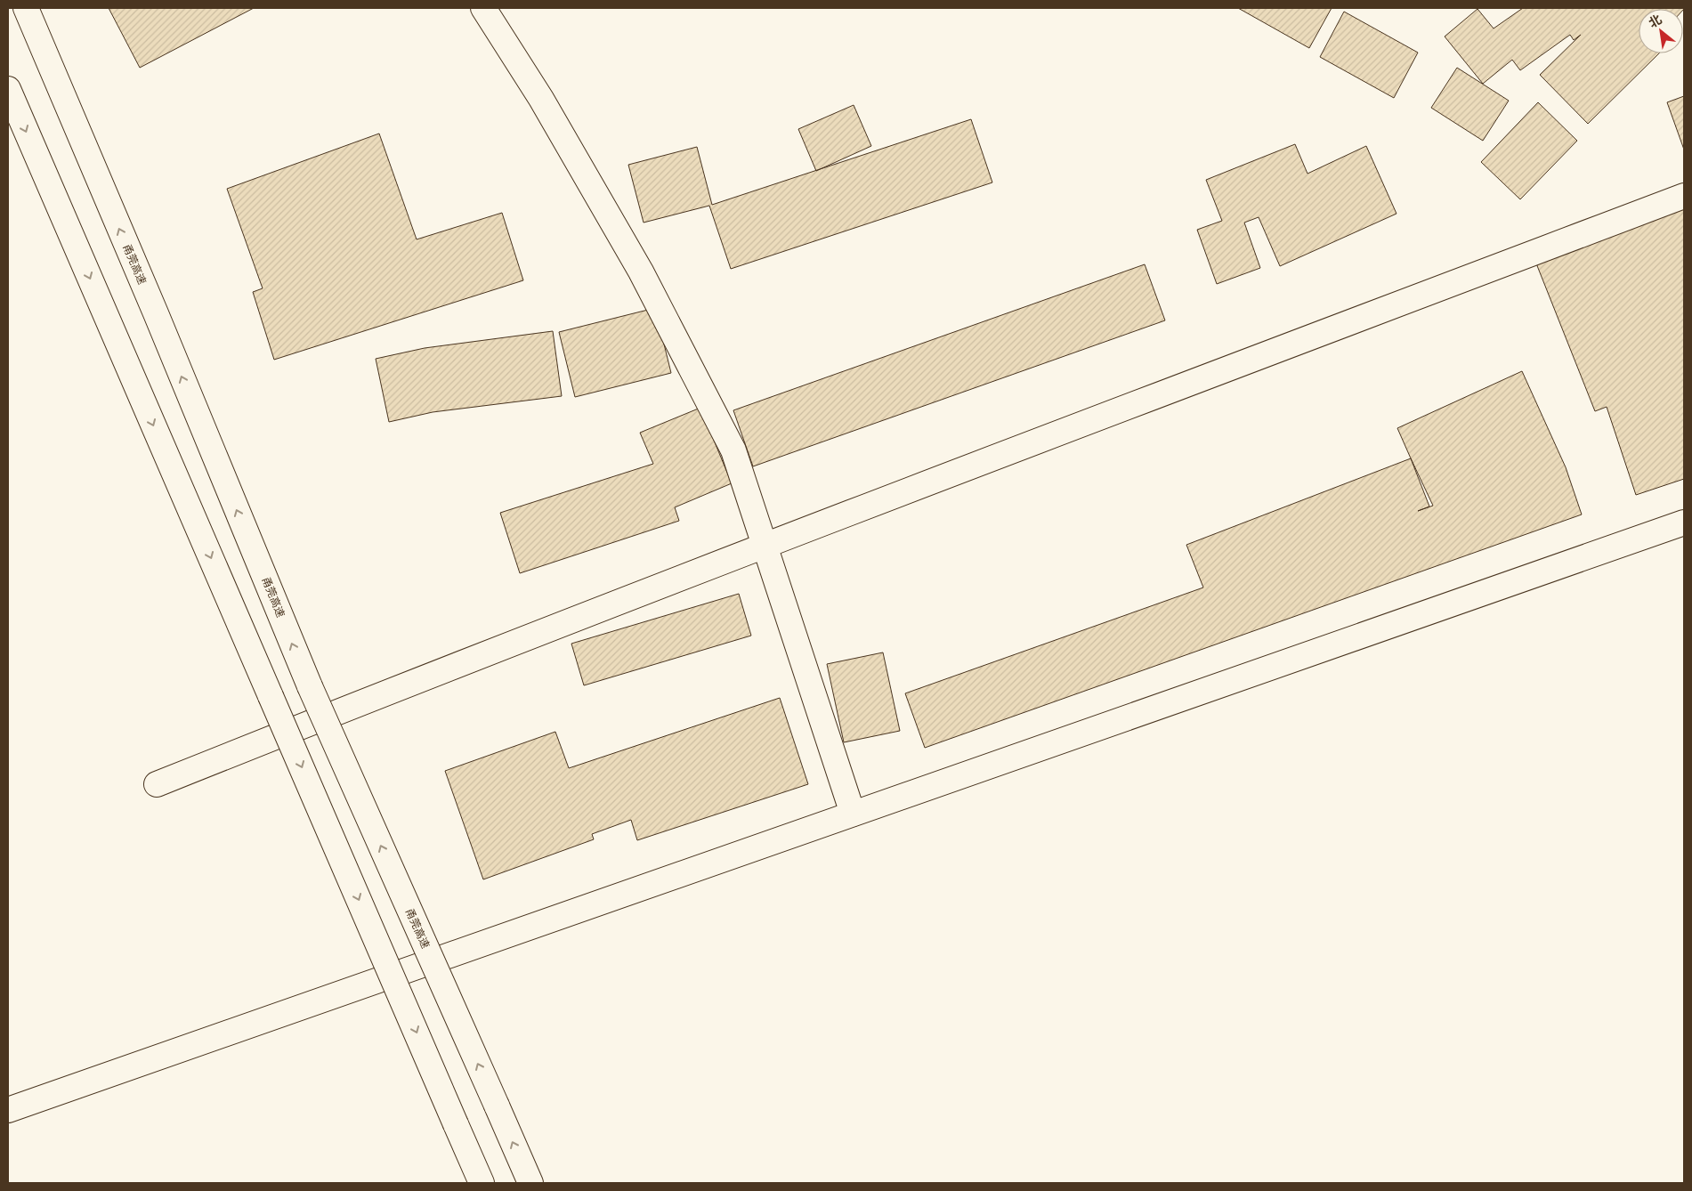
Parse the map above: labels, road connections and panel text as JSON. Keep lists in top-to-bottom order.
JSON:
{
  "streets": {
    "main road": ["甬莞高速"]
  },
  "north": "top left"
}
